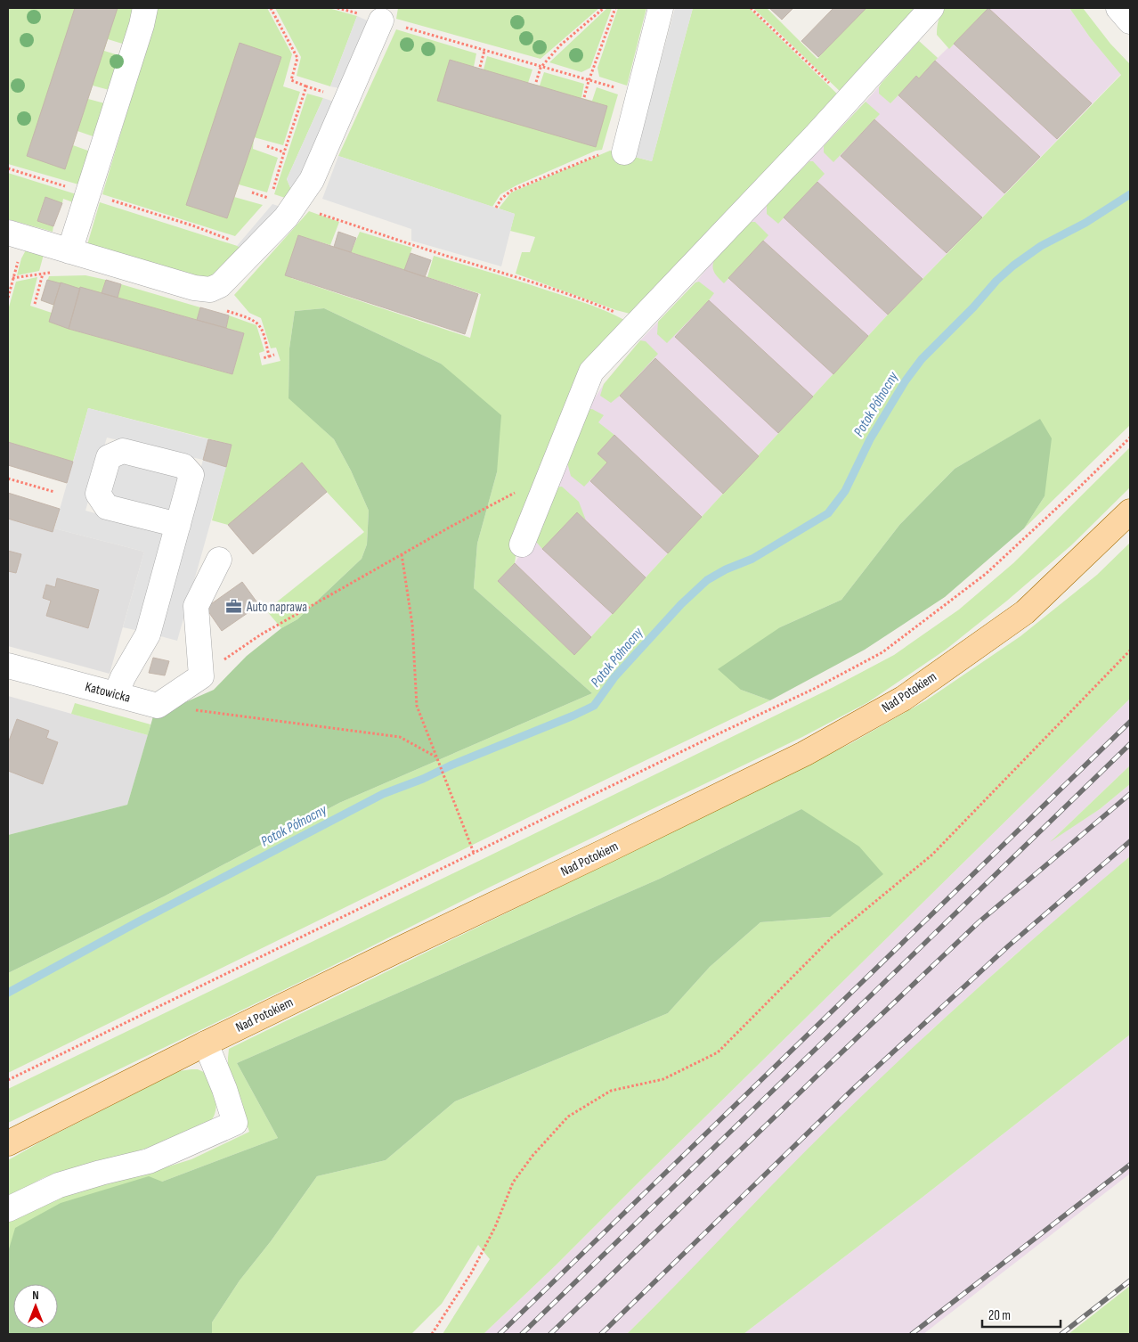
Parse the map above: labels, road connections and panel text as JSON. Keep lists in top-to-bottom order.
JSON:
{
  "streets": {
    "main road": ["Nad Potokiem"],
    "street": ["Katowicka"]
  },
  "water": ["Potok Północny"],
  "places": {
    "office": ["Auto naprawa"]
  },
  "scale_bar": "20 m",
  "north": "top"
}
